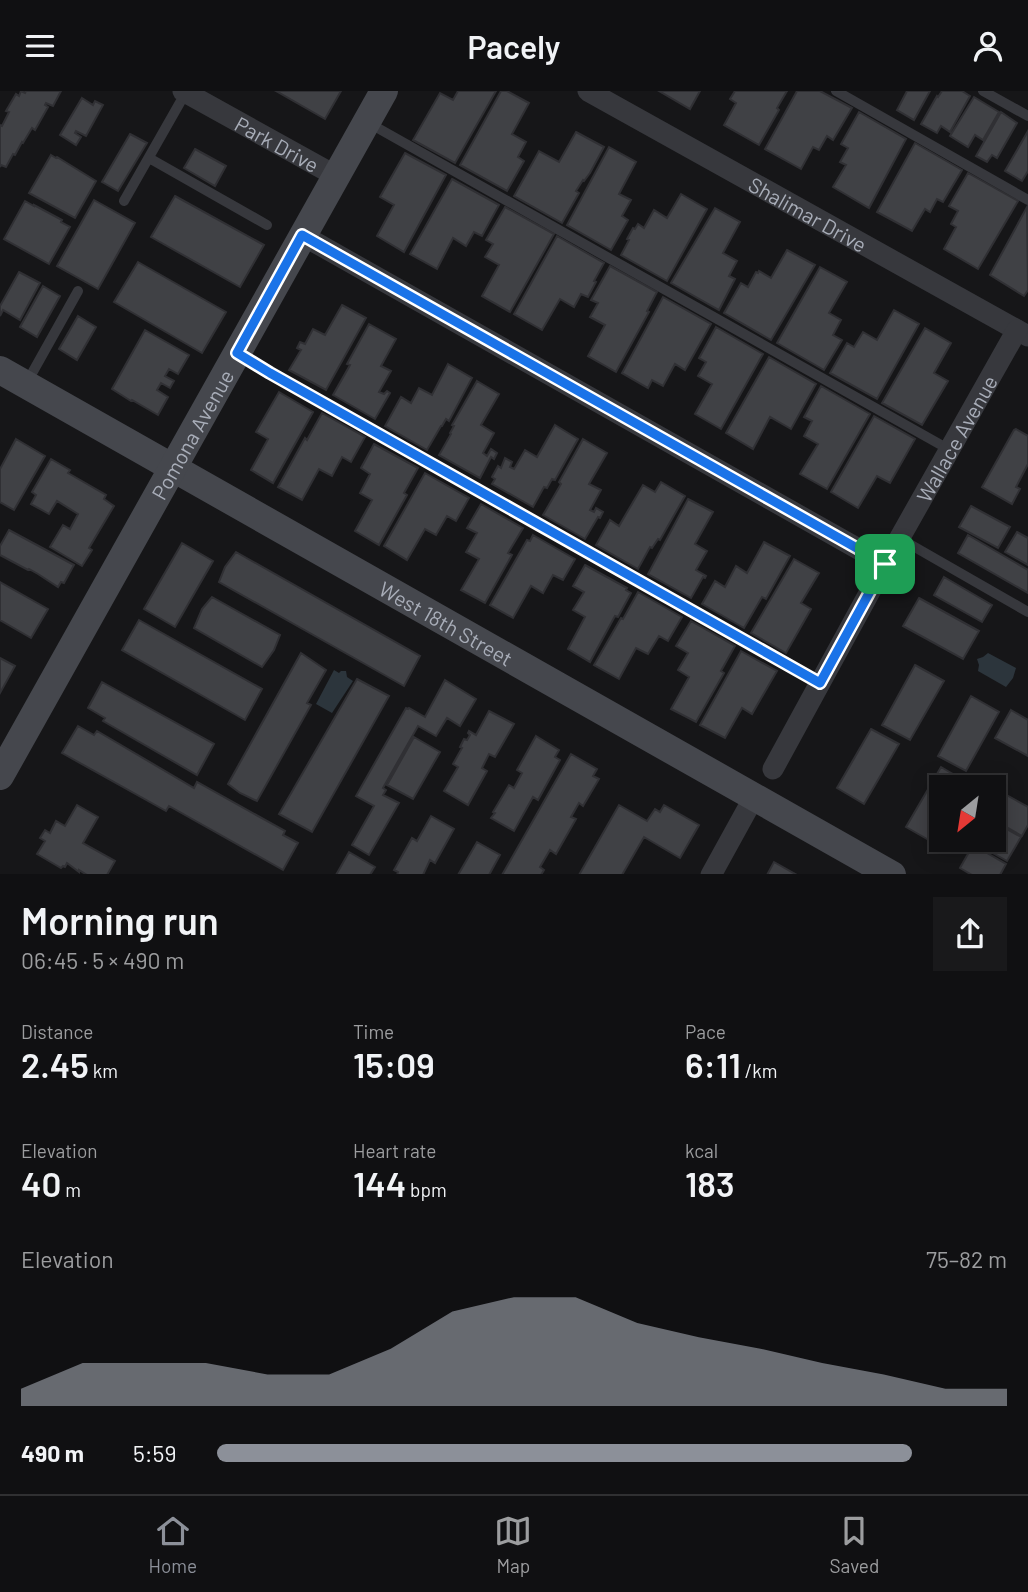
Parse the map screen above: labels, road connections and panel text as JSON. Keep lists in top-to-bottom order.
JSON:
{
  "streets": {
    "street": [
      "Park Drive",
      "Shalimar Drive",
      "Pomona Avenue",
      "Wallace Avenue",
      "West 18th Street"
    ]
  },
  "crossings": [
    ["Park Drive", "Pomona Avenue"],
    ["Shalimar Drive", "Wallace Avenue"],
    ["Pomona Avenue", "West 18th Street"]
  ],
  "north": "bottom left",
  "page": {
    "header": "Pacely",
    "heading": ["Morning run", "06:45 · 5 × 490 m"],
    "stats": [
      ["Distance", "2.45 km"],
      ["Time", "15:09"],
      ["Pace", "6:11 /km"],
      ["Elevation", "40 m"],
      ["Heart rate", "144 bpm"],
      ["kcal", "183"]
    ],
    "chart": ["Elevation", "75–82 m"],
    "list": [
      {
        "name": "490 m",
        "note": "5:59"
      }
    ],
    "tabs": ["Home", "Map", "Saved"]
  }
}
